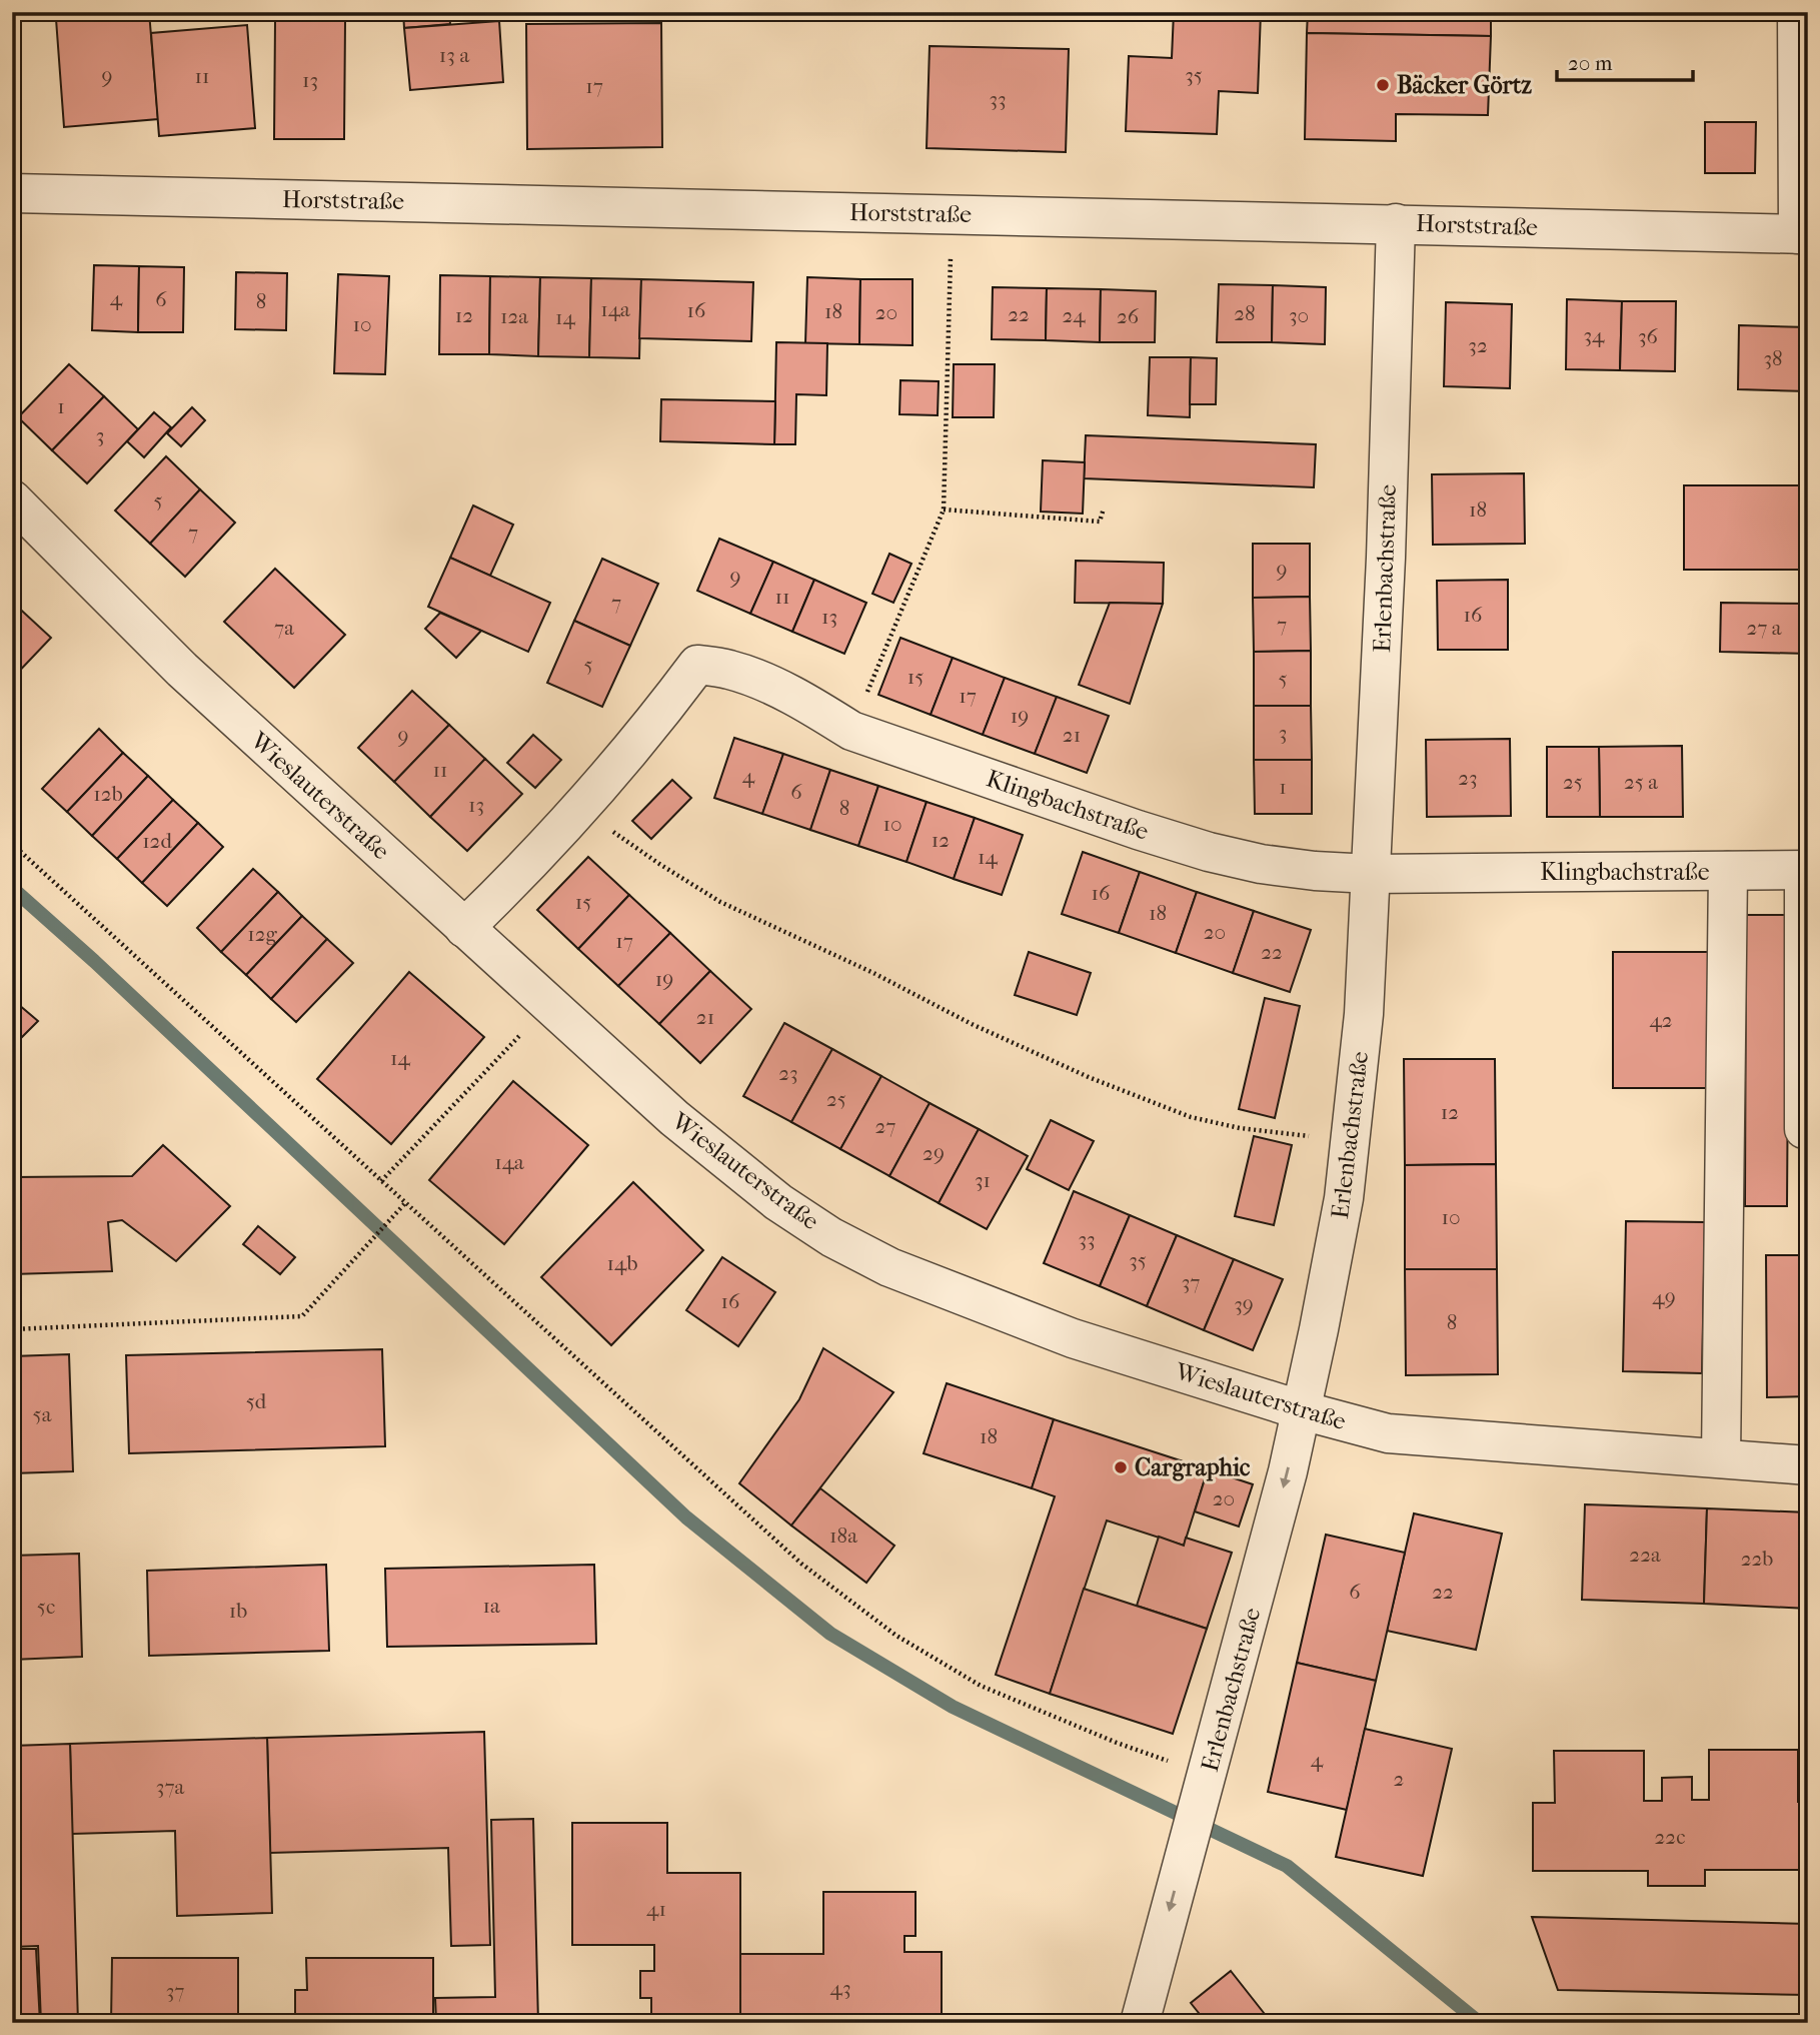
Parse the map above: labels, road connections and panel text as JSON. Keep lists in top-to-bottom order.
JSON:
{
  "streets": {
    "street": [
      "Horststraße",
      "Erlenbachstraße",
      "Wieslauterstraße",
      "Klingbachstraße"
    ]
  },
  "crossings": [
    ["Horststraße", "Erlenbachstraße"],
    ["Erlenbachstraße", "Wieslauterstraße"],
    ["Erlenbachstraße", "Klingbachstraße"],
    ["Wieslauterstraße", "Klingbachstraße"]
  ],
  "places": ["Bäcker Görtz", "Cargraphic"],
  "house_numbers": [
    "13 a",
    "35",
    "9",
    "11",
    "13",
    "17",
    "33",
    "4",
    "6",
    "8",
    "14a",
    "16",
    "18",
    "20",
    "28",
    "22",
    "12",
    "24",
    "30",
    "12a",
    "26",
    "14",
    "10",
    "34",
    "36",
    "32",
    "38",
    "1",
    "3",
    "5",
    "18",
    "7",
    "9",
    "9",
    "11",
    "7",
    "16",
    "13",
    "7",
    "7a",
    "27 a",
    "5",
    "15",
    "5",
    "17",
    "19",
    "3",
    "21",
    "9",
    "11",
    "4",
    "23",
    "25",
    "25 a",
    "1",
    "6",
    "12b",
    "13",
    "8",
    "10",
    "12",
    "12d",
    "14",
    "16",
    "15",
    "18",
    "20",
    "12g",
    "17",
    "22",
    "19",
    "21",
    "42",
    "14",
    "23",
    "25",
    "12",
    "27",
    "29",
    "14a",
    "31",
    "10",
    "33",
    "35",
    "14b",
    "37",
    "49",
    "16",
    "39",
    "8",
    "5d",
    "5a",
    "18",
    "20",
    "18a",
    "22a",
    "22b",
    "6",
    "22",
    "1a",
    "5c",
    "1b",
    "4",
    "2",
    "37a",
    "22c",
    "41",
    "43",
    "37"
  ],
  "scale_bar": "20 m"
}
